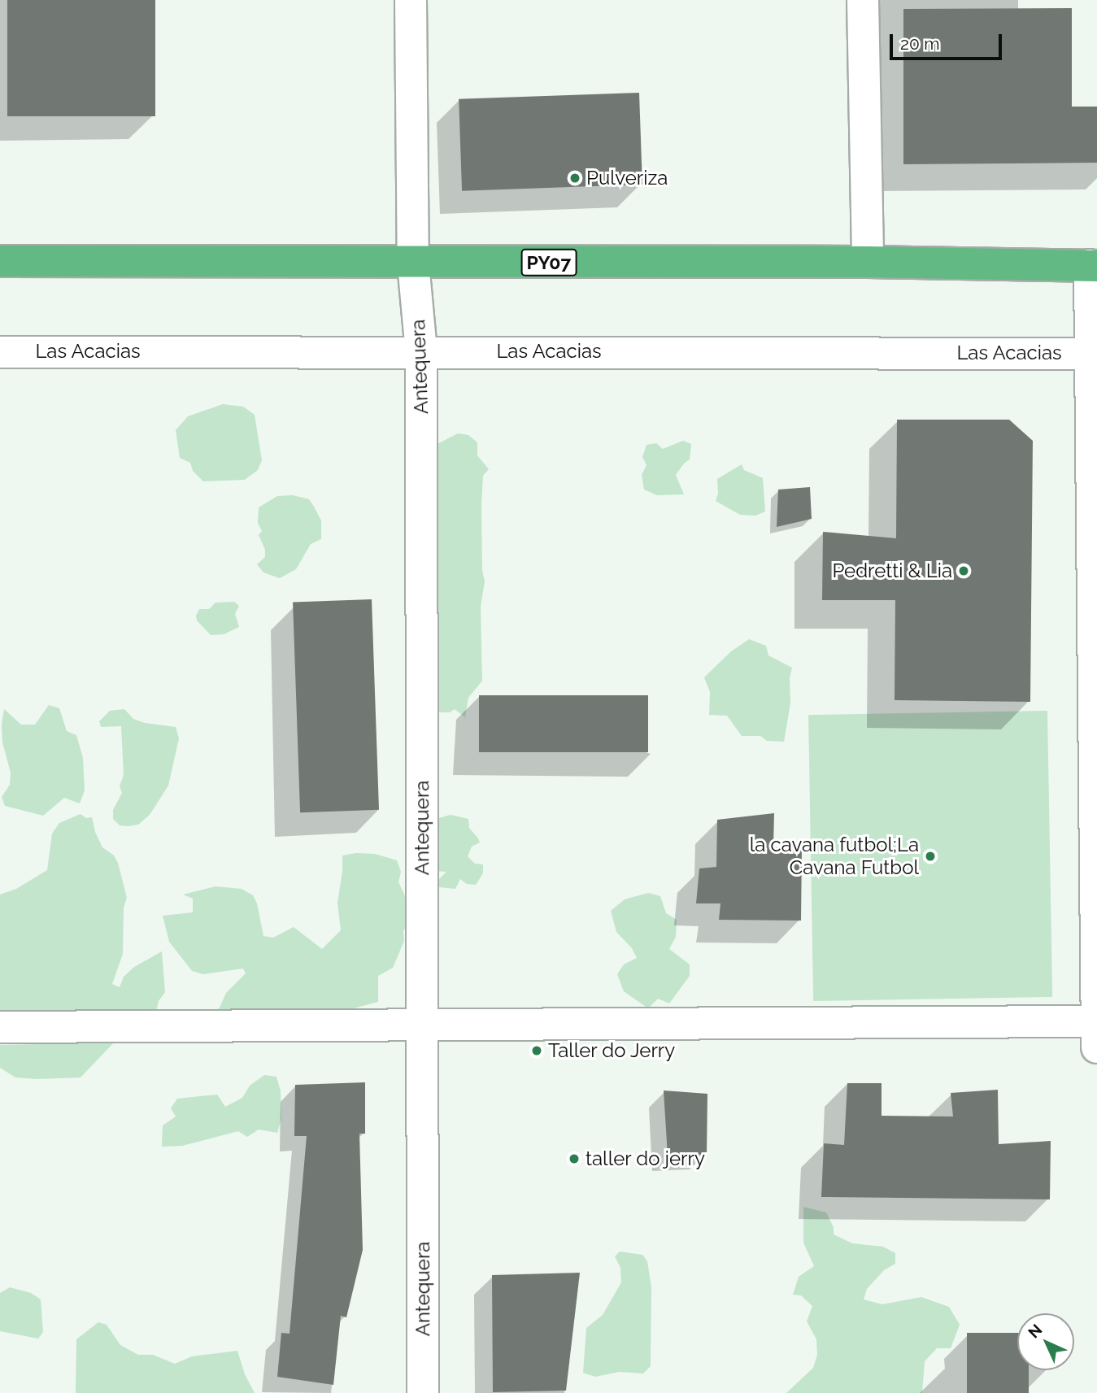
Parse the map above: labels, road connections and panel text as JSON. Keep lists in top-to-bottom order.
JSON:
{
  "streets": {
    "highway": ["PY07"],
    "street": ["Las Acacias", "Antequera"]
  },
  "crossings": [
    ["PY07", "Antequera"],
    ["Las Acacias", "Antequera"]
  ],
  "places": [
    "Pulveriza",
    "Pedretti & Lia",
    "la cavana futbol;La Cavana Futbol",
    "Taller do Jerry",
    "taller do jerry"
  ],
  "scale_bar": "20 m",
  "north": "top left"
}
